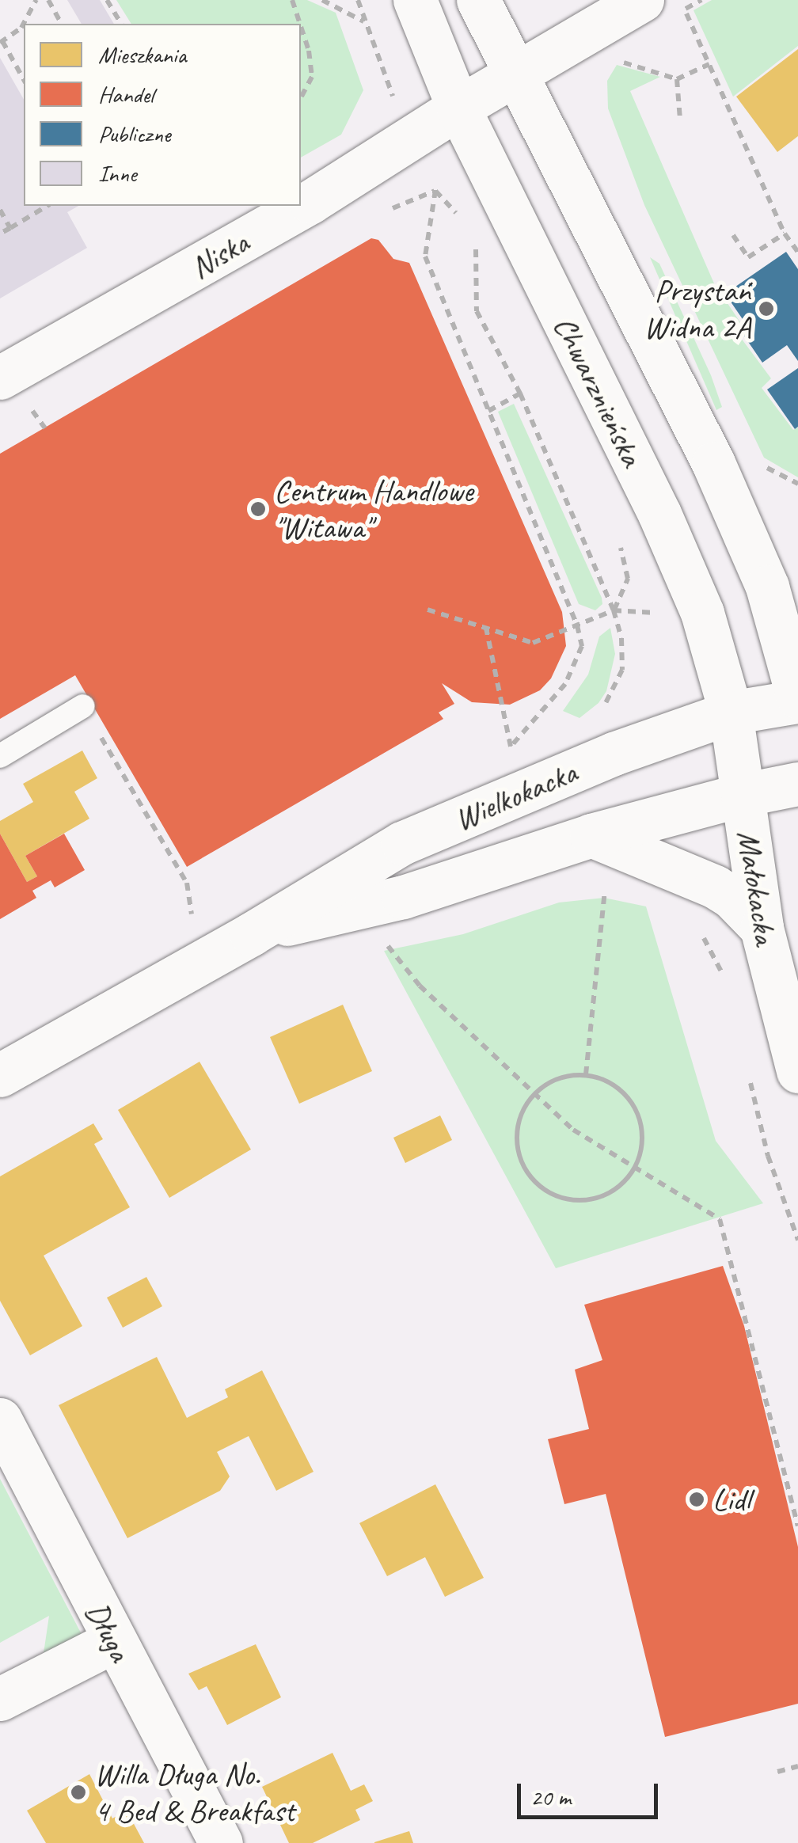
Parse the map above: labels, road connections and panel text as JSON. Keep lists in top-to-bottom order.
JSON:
{
  "streets": {
    "street": [
      "Niska",
      "Chwarznieńska",
      "Wielkokacka",
      "Małokacka",
      "Długa"
    ]
  },
  "crossings": [
    ["Niska", "Chwarznieńska"],
    ["Chwarznieńska", "Wielkokacka"],
    ["Chwarznieńska", "Małokacka"],
    ["Wielkokacka", "Małokacka"]
  ],
  "places": [
    "Przystań Widna 2A",
    "Centrum Handlowe \"Witawa\"",
    "Lidl",
    "Willa Długa No. 4 Bed & Breakfast"
  ],
  "legend": [
    "Mieszkania",
    "Handel",
    "Publiczne",
    "Inne"
  ],
  "scale_bar": "20 m"
}
